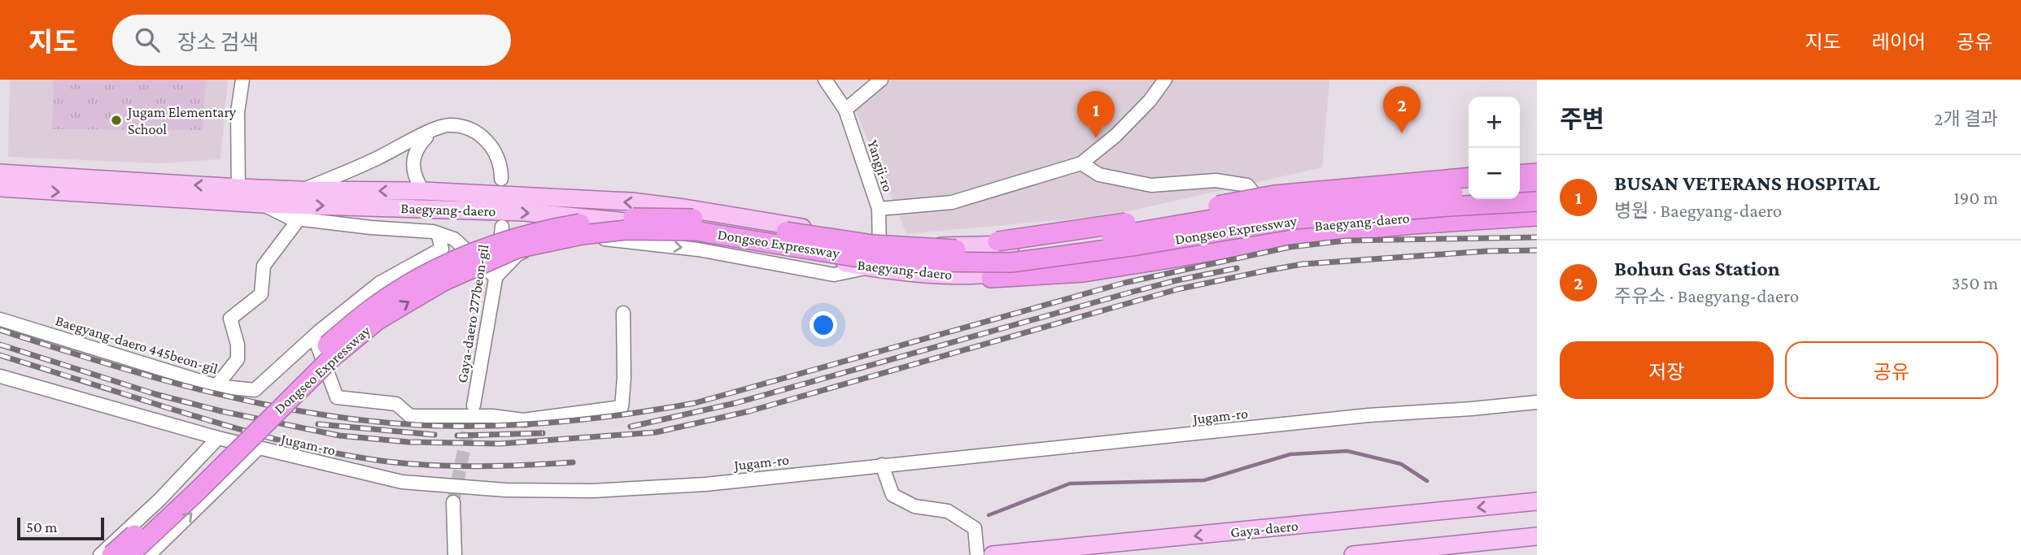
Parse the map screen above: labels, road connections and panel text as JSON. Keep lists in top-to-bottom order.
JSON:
{
  "streets": {
    "highway": ["Dongseo Expressway"],
    "main road": ["Baegyang-daero", "Gaya-daero"],
    "street": [
      "Yangji-ro",
      "Gaya-daero 277beon-gil",
      "Baegyang-daero 445beon-gil",
      "Jugam-ro"
    ]
  },
  "crossings": [
    ["Yangji-ro", "Baegyang-daero"]
  ],
  "places": ["Jugam Elementary School"],
  "scale_bar": "50 m",
  "page": {
    "header": "지도",
    "search": "장소 검색",
    "nav": ["지도", "레이어", "공유"],
    "heading": ["주변", "2개 결과"],
    "pins": ["2", "1"],
    "map_buttons": ["+", "−"],
    "list": [
      {
        "mark": "1",
        "name": "BUSAN VETERANS HOSPITAL",
        "note": "병원 · Baegyang-daero",
        "value": "190 m"
      },
      {
        "mark": "2",
        "name": "Bohun Gas Station",
        "note": "주유소 · Baegyang-daero",
        "value": "350 m"
      }
    ],
    "buttons": ["저장", "공유"],
    "scale": "50 m"
  }
}
